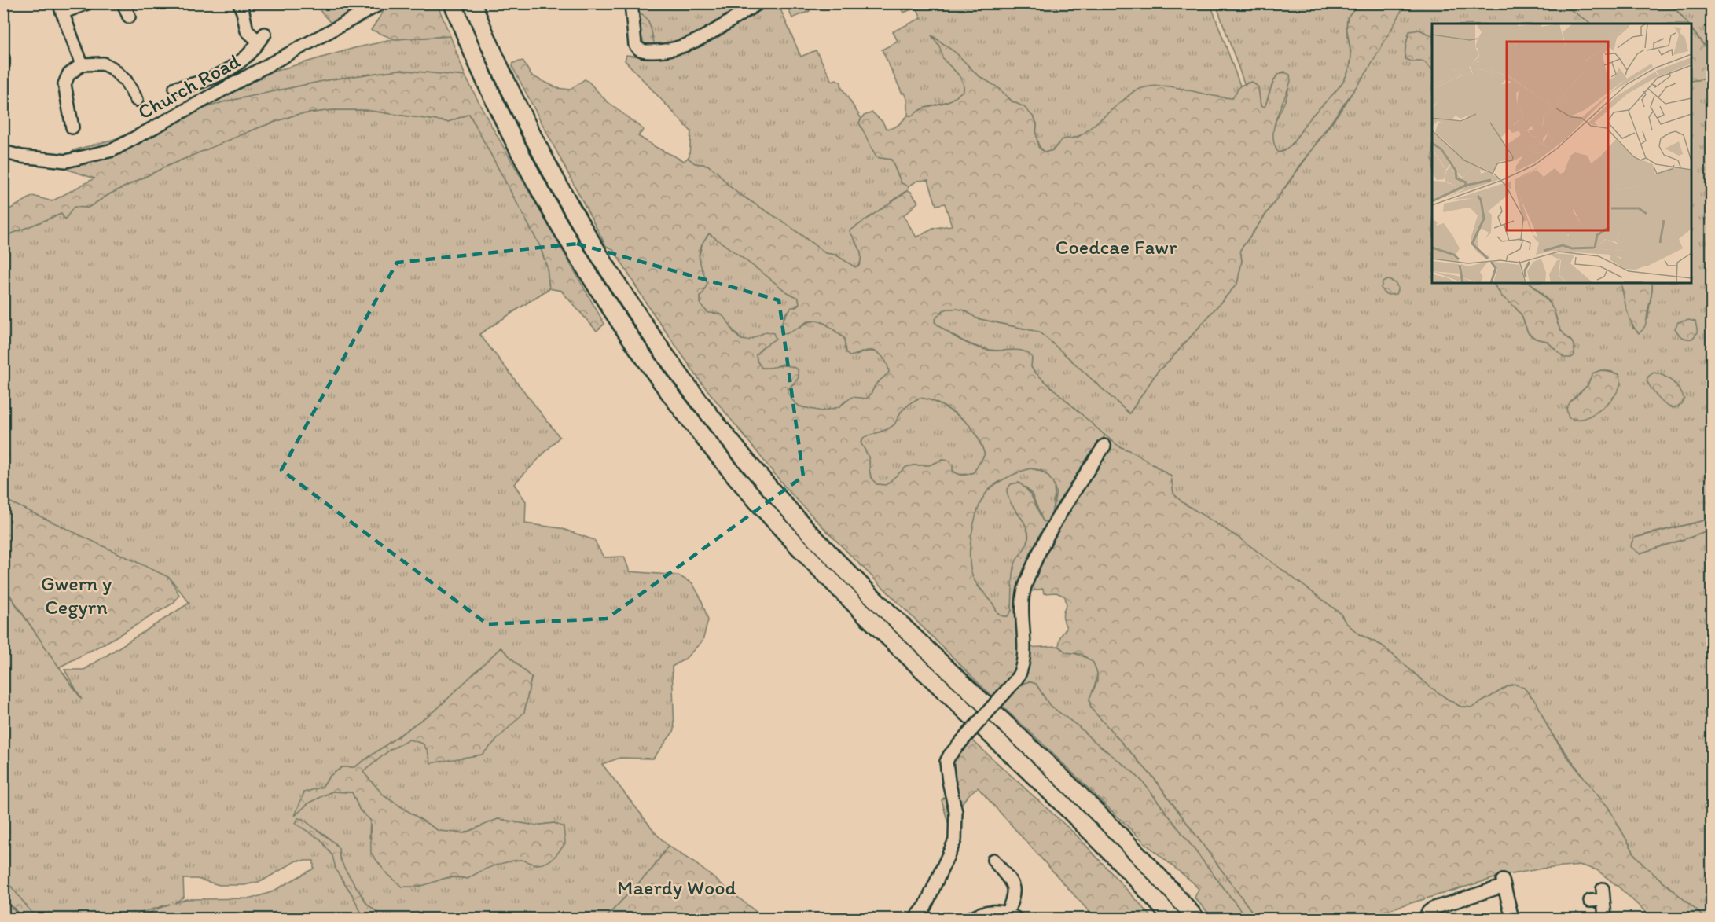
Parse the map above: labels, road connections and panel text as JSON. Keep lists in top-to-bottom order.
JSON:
{
  "streets": {
    "street": ["Church Road"]
  },
  "parks": ["Coedcae Fawr", "Gwern y Cegyrn", "Maerdy Wood"]
}
